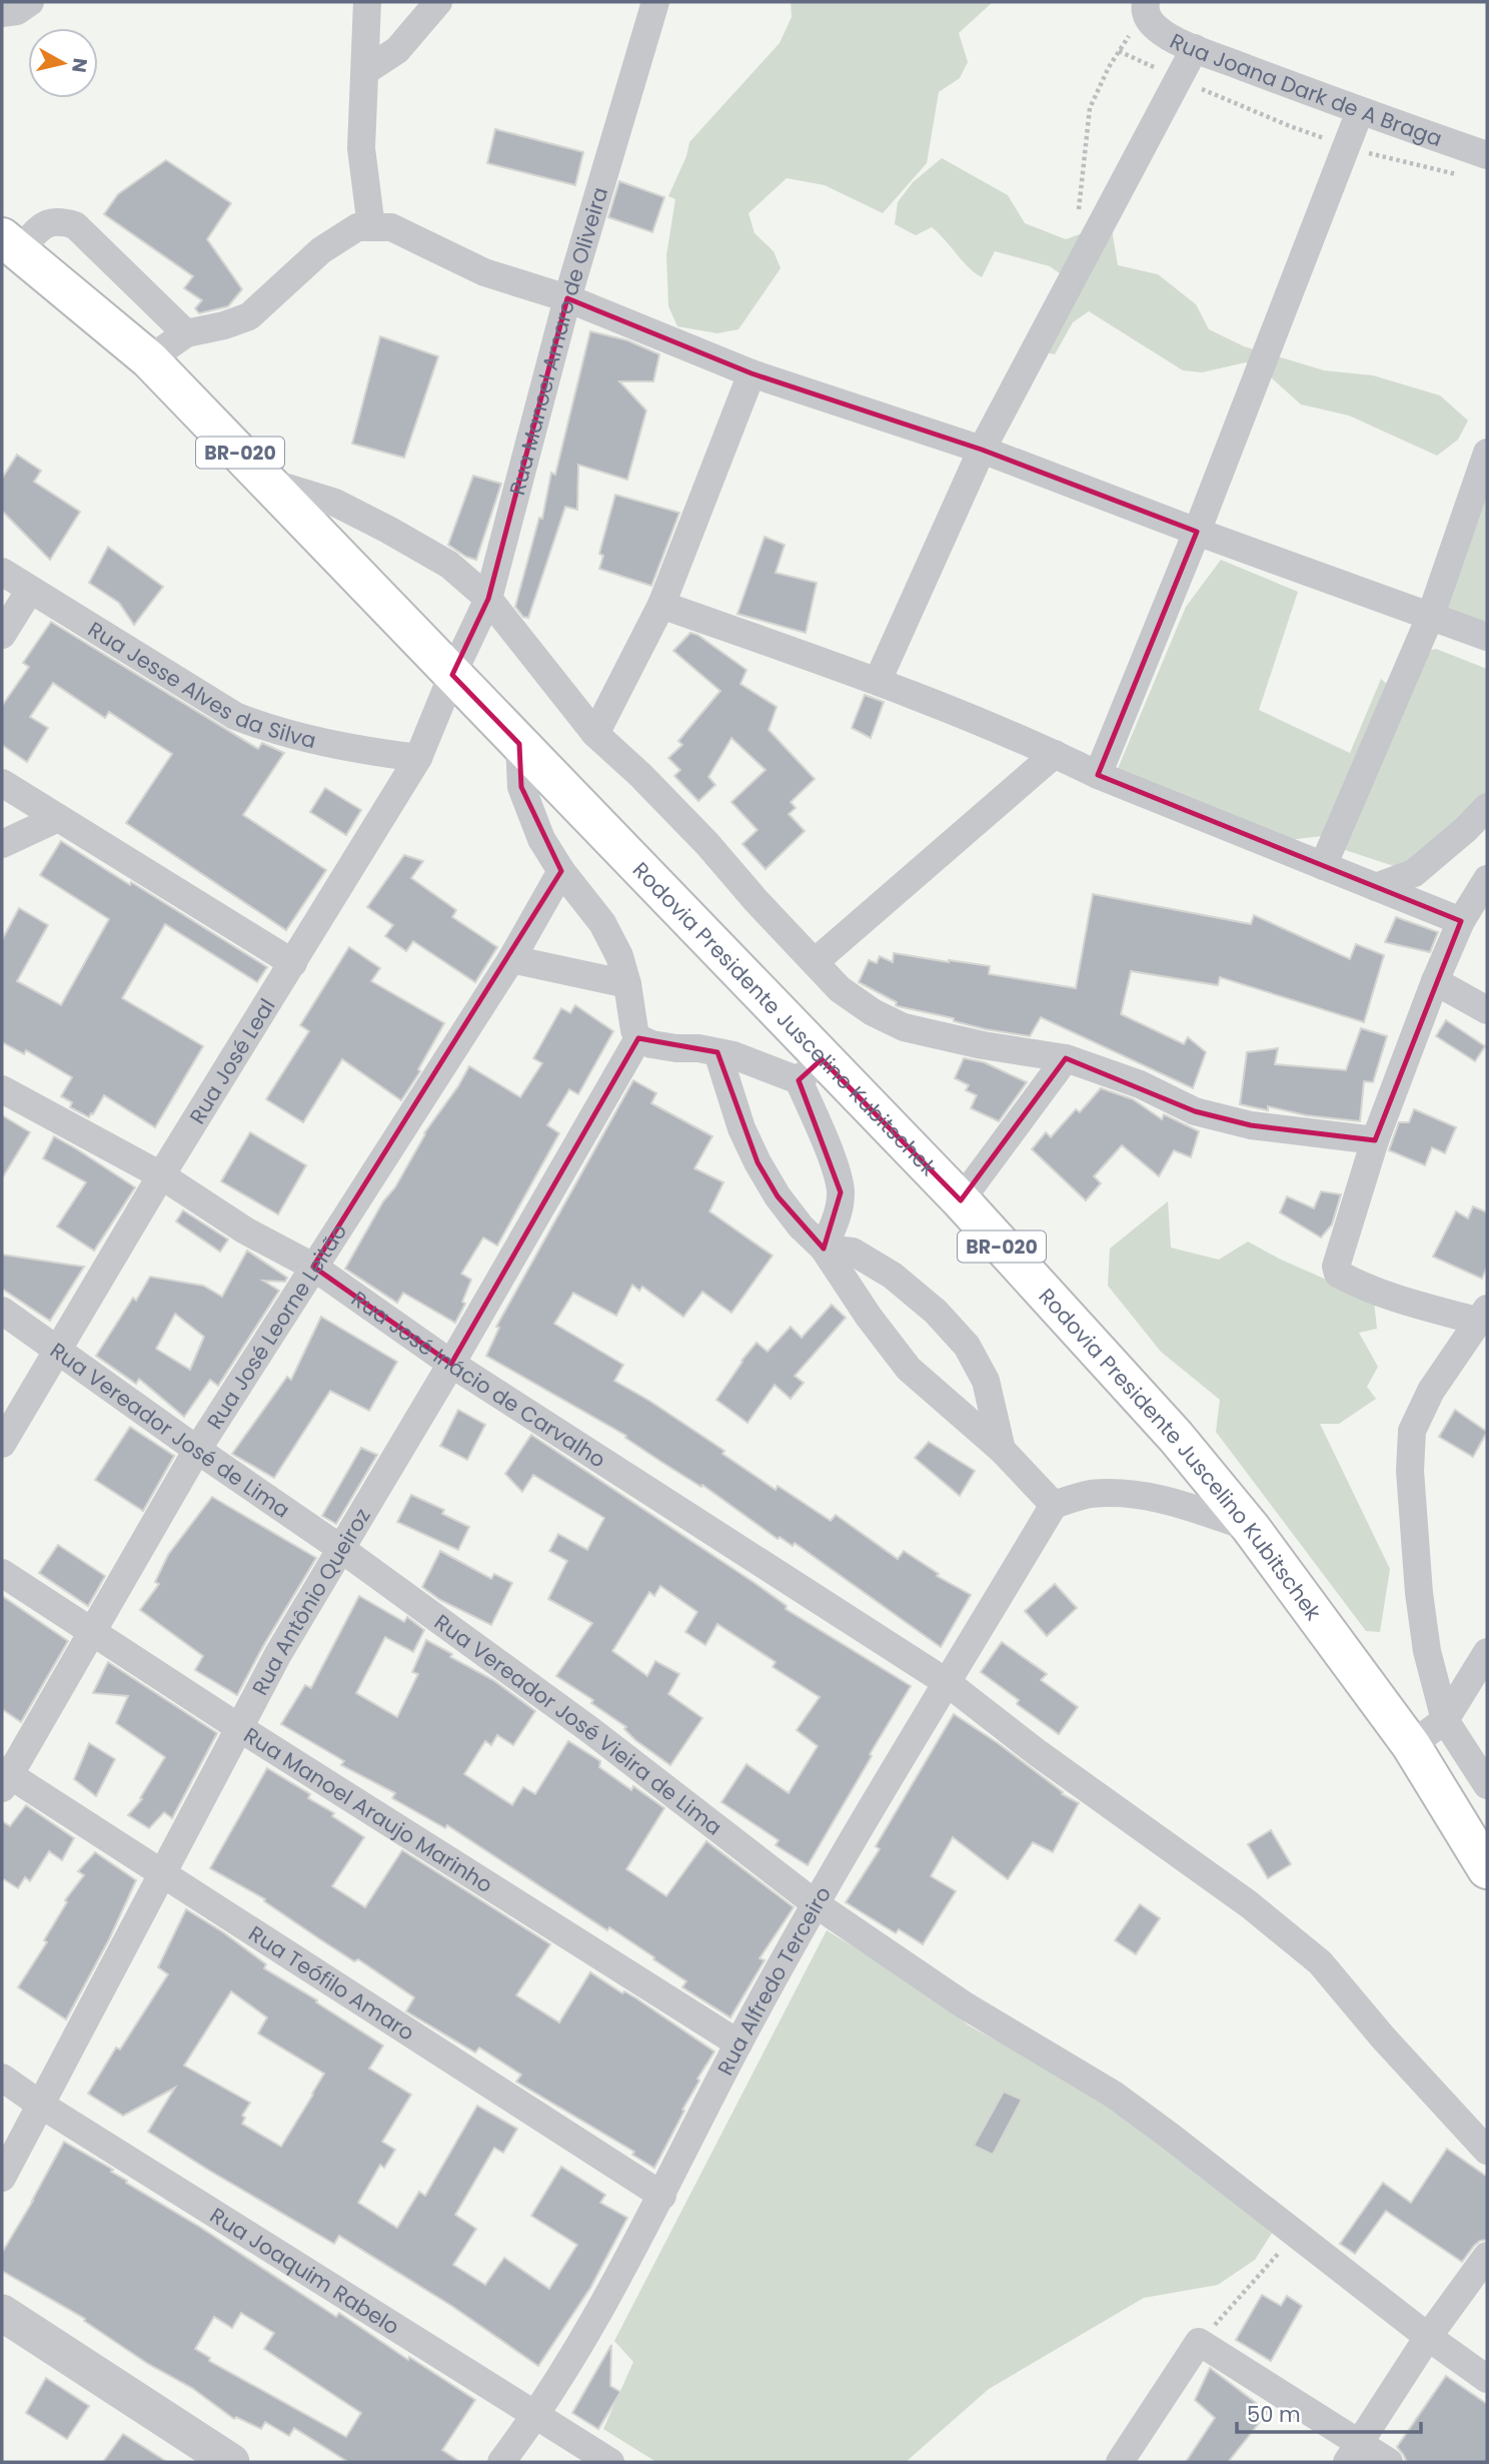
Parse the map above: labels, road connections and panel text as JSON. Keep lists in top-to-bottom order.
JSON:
{
  "streets": {
    "highway": ["BR-020", "Rodovia Presidente Juscelino Kubitschek"],
    "street": [
      "Rua Joana Dark de A Braga",
      "Rua Manoel Amaro de Oliveira",
      "Rua Jesse Alves da Silva",
      "Rua José Leal",
      "Rua José Leorne Leitão",
      "Rua José Inácio de Carvalho",
      "Rua Vereador José de Lima",
      "Rua Antônio Queiroz",
      "Rua Vereador José Vieira de Lima",
      "Rua Manoel Araujo Marinho",
      "Rua Alfredo Terceiro",
      "Rua Teófilo Amaro",
      "Rua Joaquim Rabelo"
    ]
  },
  "crossings": [
    ["Rua Manoel Amaro de Oliveira", "Rodovia Presidente Juscelino Kubitschek"],
    ["Rua Manoel Amaro de Oliveira", "Rua José Leal"],
    ["Rua Jesse Alves da Silva", "Rua José Leal"],
    ["Rodovia Presidente Juscelino Kubitschek", "Rua José Leal"],
    ["Rua José Leal", "Rua José Inácio de Carvalho"],
    ["Rua José Leal", "Rua Vereador José de Lima"],
    ["Rua José Leorne Leitão", "Rua José Inácio de Carvalho"],
    ["Rua José Leorne Leitão", "Rua Vereador José de Lima"],
    ["Rua José Leorne Leitão", "Rua Manoel Araujo Marinho"],
    ["Rua José Leorne Leitão", "Rua Teófilo Amaro"],
    ["Rua José Inácio de Carvalho", "Rua Antônio Queiroz"],
    ["Rua José Inácio de Carvalho", "Rua Alfredo Terceiro"],
    ["Rua Vereador José de Lima", "Rua Antônio Queiroz"],
    ["Rua Vereador José de Lima", "Rua Vereador José Vieira de Lima"],
    ["Rua Antônio Queiroz", "Rua Vereador José Vieira de Lima"],
    ["Rua Antônio Queiroz", "Rua Manoel Araujo Marinho"],
    ["Rua Antônio Queiroz", "Rua Teófilo Amaro"],
    ["Rua Antônio Queiroz", "Rua Joaquim Rabelo"],
    ["Rua Vereador José Vieira de Lima", "Rua Alfredo Terceiro"],
    ["Rua Manoel Araujo Marinho", "Rua Alfredo Terceiro"],
    ["Rua Alfredo Terceiro", "Rua Teófilo Amaro"],
    ["Rua Alfredo Terceiro", "Rua Joaquim Rabelo"]
  ],
  "scale_bar": "50 m",
  "north": "right"
}
